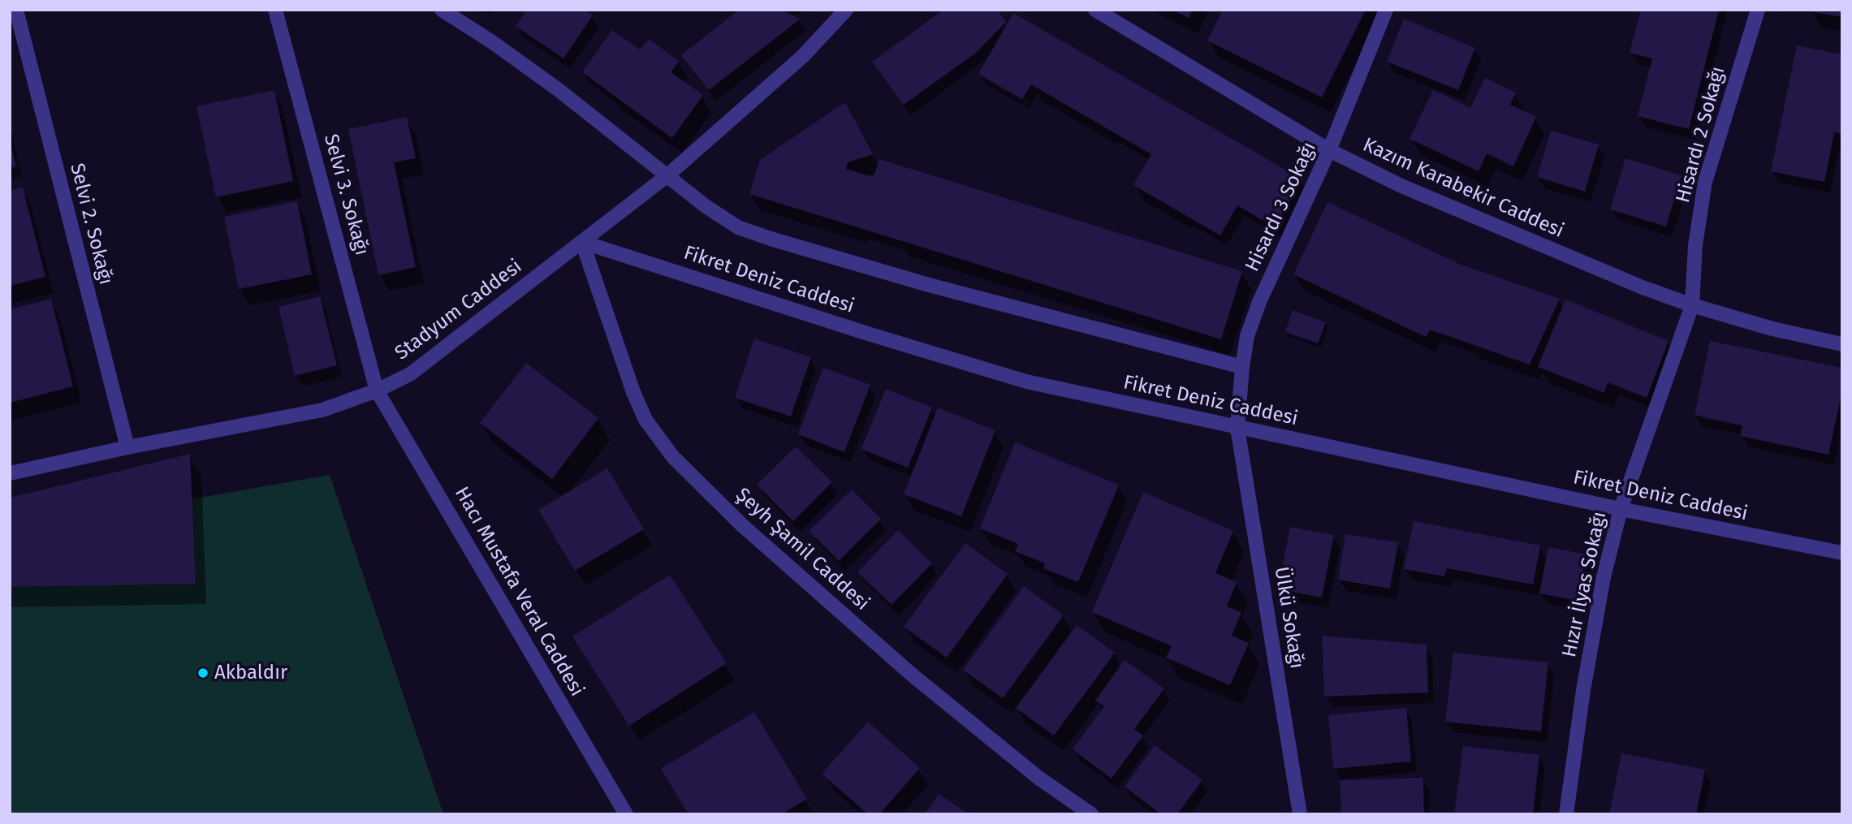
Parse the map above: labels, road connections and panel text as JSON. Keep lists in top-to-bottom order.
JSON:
{
  "streets": {
    "street": [
      "Hisardı 2 Sokağı",
      "Kazım Karabekir Caddesi",
      "Selvi 3. Sokağı",
      "Hisardı 3 Sokağı",
      "Selvi 2. Sokağı",
      "Fikret Deniz Caddesi",
      "Stadyum Caddesi",
      "Şeyh Şamil Caddesi",
      "Hızır İlyas Sokağı",
      "Hacı Mustafa Veral Caddesi",
      "Ülkü Sokağı"
    ]
  },
  "crossings": [
    ["Hisardı 2 Sokağı", "Kazım Karabekir Caddesi"],
    ["Hisardı 2 Sokağı", "Hızır İlyas Sokağı"],
    ["Kazım Karabekir Caddesi", "Hisardı 3 Sokağı"],
    ["Kazım Karabekir Caddesi", "Hızır İlyas Sokağı"],
    ["Selvi 3. Sokağı", "Stadyum Caddesi"],
    ["Selvi 3. Sokağı", "Hacı Mustafa Veral Caddesi"],
    ["Hisardı 3 Sokağı", "Fikret Deniz Caddesi"],
    ["Hisardı 3 Sokağı", "Ülkü Sokağı"],
    ["Selvi 2. Sokağı", "Stadyum Caddesi"],
    ["Fikret Deniz Caddesi", "Stadyum Caddesi"],
    ["Fikret Deniz Caddesi", "Şeyh Şamil Caddesi"],
    ["Fikret Deniz Caddesi", "Hızır İlyas Sokağı"],
    ["Fikret Deniz Caddesi", "Ülkü Sokağı"],
    ["Stadyum Caddesi", "Şeyh Şamil Caddesi"],
    ["Stadyum Caddesi", "Hacı Mustafa Veral Caddesi"]
  ],
  "places": ["Akbaldır"]
}
